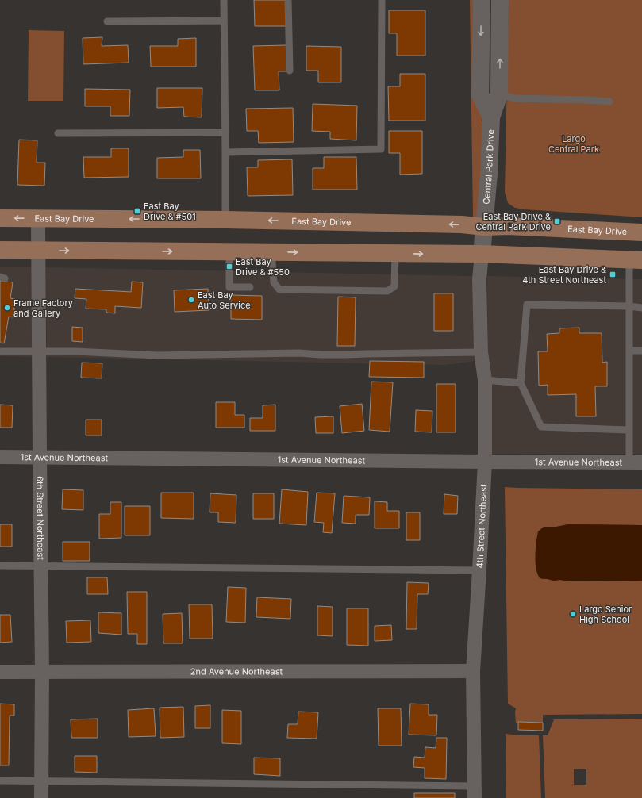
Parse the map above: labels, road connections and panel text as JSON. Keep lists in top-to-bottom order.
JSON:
{
  "streets": {
    "main road": ["East Bay Drive"],
    "street": [
      "Central Park Drive",
      "1st Avenue Northeast",
      "6th Street Northeast",
      "4th Street Northeast",
      "2nd Avenue Northeast"
    ]
  },
  "crossings": [
    ["Central Park Drive", "East Bay Drive"],
    ["Central Park Drive", "4th Street Northeast"],
    ["East Bay Drive", "6th Street Northeast"],
    ["1st Avenue Northeast", "6th Street Northeast"],
    ["1st Avenue Northeast", "4th Street Northeast"],
    ["6th Street Northeast", "2nd Avenue Northeast"],
    ["4th Street Northeast", "2nd Avenue Northeast"]
  ],
  "parks": ["Largo Central Park"],
  "places": {
    "transit": [
      "East Bay Drive & #501",
      "East Bay Drive & Central Park Drive",
      "East Bay Drive & #550",
      "East Bay Drive & 4th Street Northeast"
    ],
    "other": ["East Bay Auto Service", "Frame Factory and Gallery", "Largo Senior High School"]
  }
}
